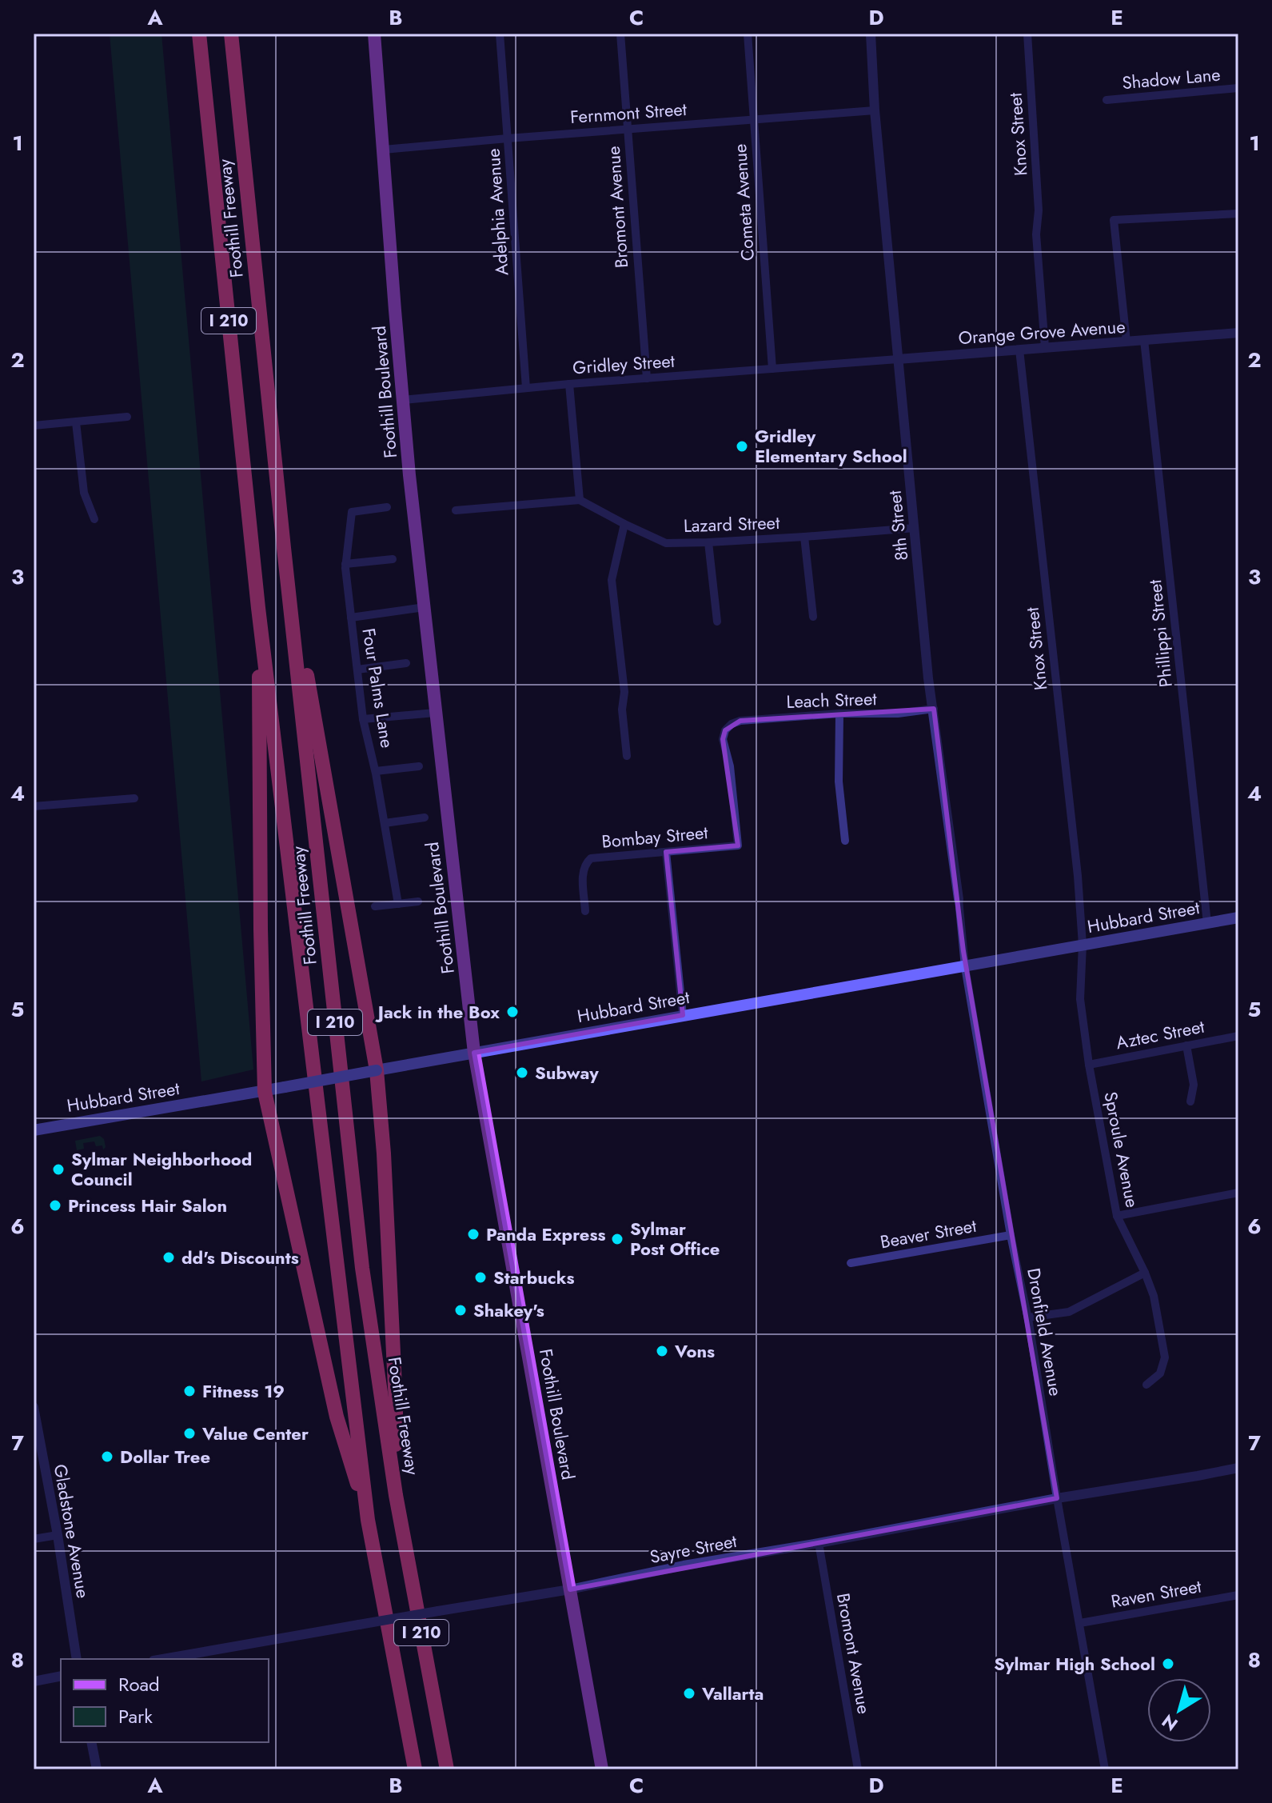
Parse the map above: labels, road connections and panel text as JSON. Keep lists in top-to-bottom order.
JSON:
{
  "streets": {
    "highway": ["Foothill Freeway", "I 210"],
    "main road": ["Foothill Boulevard", "Hubbard Street"],
    "street": [
      "Shadow Lane",
      "Fernmont Street",
      "Knox Street",
      "Cometa Avenue",
      "Bromont Avenue",
      "Adelphia Avenue",
      "Orange Grove Avenue",
      "Gridley Street",
      "Lazard Street",
      "8th Street",
      "Phillippi Street",
      "Four Palms Lane",
      "Leach Street",
      "Bombay Street",
      "Aztec Street",
      "Sproule Avenue",
      "Beaver Street",
      "Dronfield Avenue",
      "Gladstone Avenue",
      "Sayre Street",
      "Raven Street"
    ]
  },
  "crossings": [
    ["Fernmont Street", "Cometa Avenue"],
    ["Fernmont Street", "Bromont Avenue"],
    ["Fernmont Street", "Adelphia Avenue"],
    ["Fernmont Street", "Foothill Boulevard"],
    ["Fernmont Street", "8th Street"],
    ["Knox Street", "Orange Grove Avenue"],
    ["Knox Street", "Hubbard Street"],
    ["Knox Street", "Sproule Avenue"],
    ["Cometa Avenue", "Gridley Street"],
    ["Bromont Avenue", "Gridley Street"],
    ["Bromont Avenue", "Sayre Street"],
    ["Adelphia Avenue", "Gridley Street"],
    ["Orange Grove Avenue", "Gridley Street"],
    ["Orange Grove Avenue", "8th Street"],
    ["Orange Grove Avenue", "Phillippi Street"],
    ["Gridley Street", "Foothill Boulevard"],
    ["Foothill Boulevard", "Hubbard Street"],
    ["Foothill Boulevard", "Sayre Street"],
    ["Lazard Street", "8th Street"],
    ["8th Street", "Leach Street"],
    ["8th Street", "Dronfield Avenue"],
    ["Phillippi Street", "Hubbard Street"],
    ["Leach Street", "Bombay Street"],
    ["Hubbard Street", "Sproule Avenue"],
    ["Hubbard Street", "Dronfield Avenue"],
    ["Aztec Street", "Sproule Avenue"],
    ["Beaver Street", "Dronfield Avenue"],
    ["Dronfield Avenue", "Sayre Street"],
    ["Dronfield Avenue", "Raven Street"]
  ],
  "places": [
    "Gridley Elementary School",
    "Jack in the Box",
    "Subway",
    "Sylmar Neighborhood Council",
    "Princess Hair Salon",
    "Panda Express",
    "Sylmar Post Office",
    "dd's Discounts",
    "Starbucks",
    "Shakey's",
    "Vons",
    "Fitness 19",
    "Value Center",
    "Dollar Tree",
    "Sylmar High School",
    "Vallarta"
  ],
  "legend": ["Road", "Park"],
  "north": "bottom left",
  "grid": {
    "columns": [
      "A",
      "B",
      "C",
      "D",
      "E"
    ],
    "rows": [
      "1",
      "2",
      "3",
      "4",
      "5",
      "6",
      "7",
      "8"
    ]
  }
}
